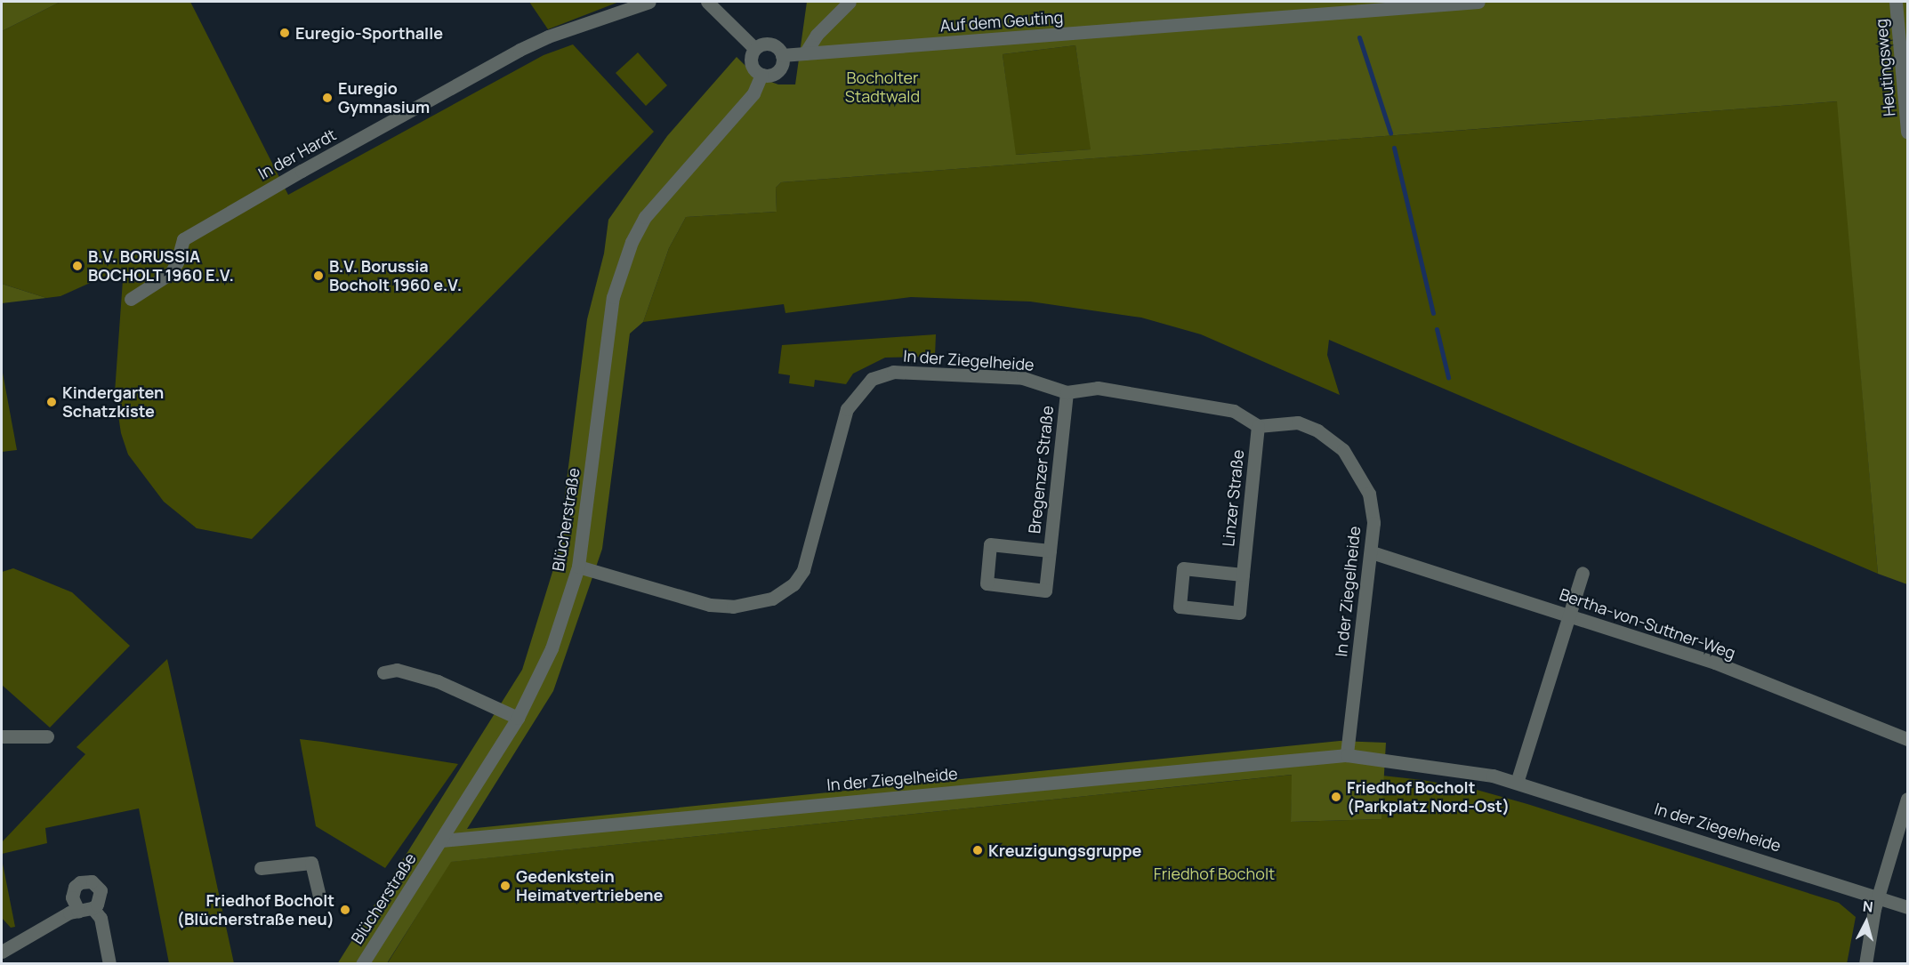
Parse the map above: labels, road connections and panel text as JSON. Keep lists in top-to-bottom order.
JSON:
{
  "streets": {
    "street": [
      "Auf dem Geuting",
      "Heutingsweg",
      "In der Hardt",
      "In der Ziegelheide",
      "Bregenzer Straße",
      "Linzer Straße",
      "Blücherstraße",
      "Bertha-von-Suttner-Weg"
    ]
  },
  "crossings": [
    ["Auf dem Geuting", "Blücherstraße"],
    ["In der Ziegelheide", "Bregenzer Straße"],
    ["In der Ziegelheide", "Linzer Straße"],
    ["In der Ziegelheide", "Blücherstraße"],
    ["In der Ziegelheide", "Bertha-von-Suttner-Weg"]
  ],
  "parks": ["Bocholter Stadtwald", "Friedhof Bocholt"],
  "places": [
    "Euregio-Sporthalle",
    "Euregio Gymnasium",
    "B.V. BORUSSIA BOCHOLT 1960 E.V.",
    "B.V. Borussia Bocholt 1960 e.V.",
    "Kindergarten Schatzkiste",
    "Friedhof Bocholt (Parkplatz Nord-Ost)",
    "Kreuzigungsgruppe",
    "Gedenkstein Heimatvertriebene",
    "Friedhof Bocholt (Blücherstraße neu)"
  ],
  "north": "top"
}
